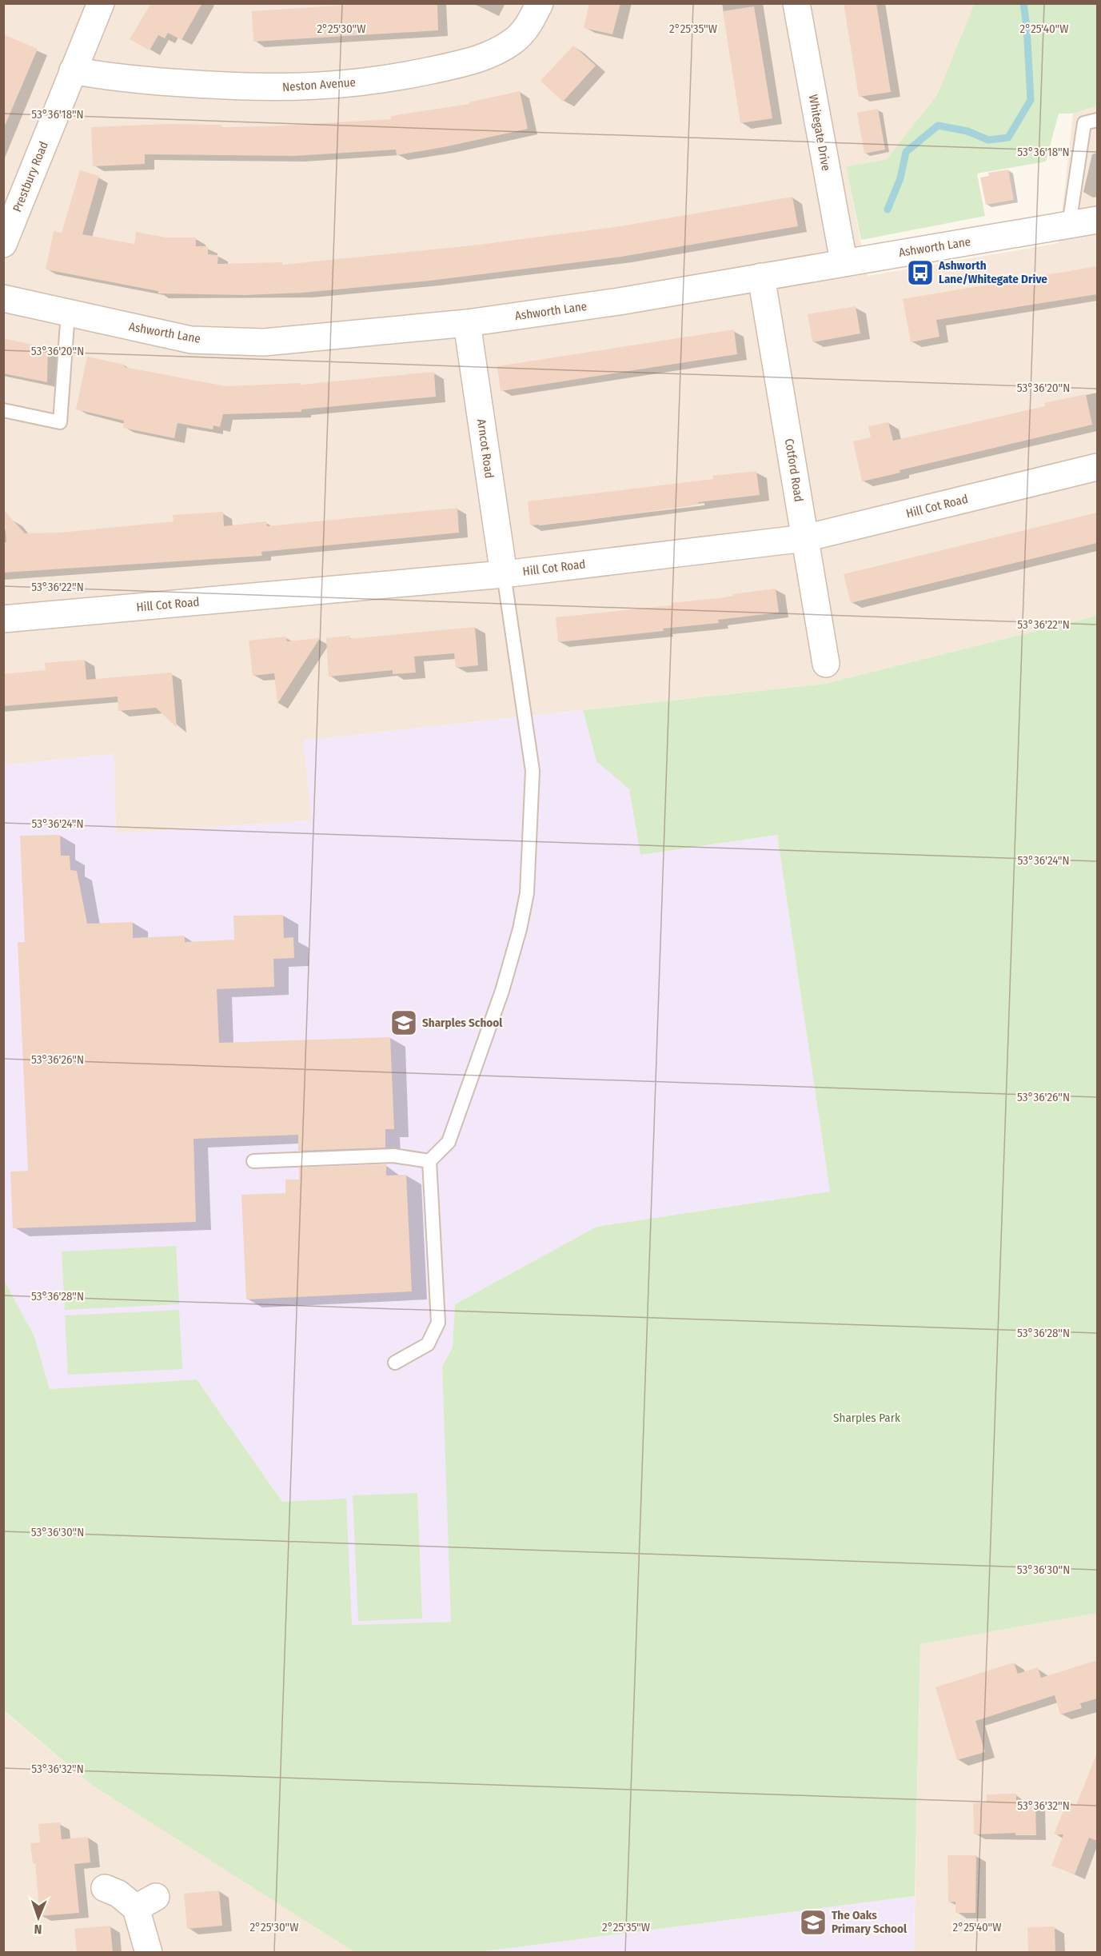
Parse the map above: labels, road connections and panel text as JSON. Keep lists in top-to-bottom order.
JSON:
{
  "streets": {
    "street": [
      "Neston Avenue",
      "Whitegate Drive",
      "Prestbury Road",
      "Ashworth Lane",
      "Arncot Road",
      "Cotford Road",
      "Hill Cot Road"
    ]
  },
  "crossings": [
    ["Neston Avenue", "Prestbury Road"],
    ["Whitegate Drive", "Ashworth Lane"],
    ["Ashworth Lane", "Arncot Road"],
    ["Ashworth Lane", "Cotford Road"],
    ["Arncot Road", "Hill Cot Road"],
    ["Cotford Road", "Hill Cot Road"]
  ],
  "parks": ["Sharples Park"],
  "places": {
    "bus stop": ["Ashworth Lane/Whitegate Drive"],
    "school or university": ["Sharples School", "The Oaks Primary School"]
  },
  "north": "bottom",
  "coordinates": [
    "2°25'30\"W",
    "2°25'35\"W",
    "2°25'40\"W",
    "53°36'18\"N",
    "53°36'20\"N",
    "53°36'22\"N",
    "53°36'24\"N",
    "53°36'26\"N",
    "53°36'28\"N",
    "53°36'30\"N",
    "53°36'32\"N"
  ]
}
